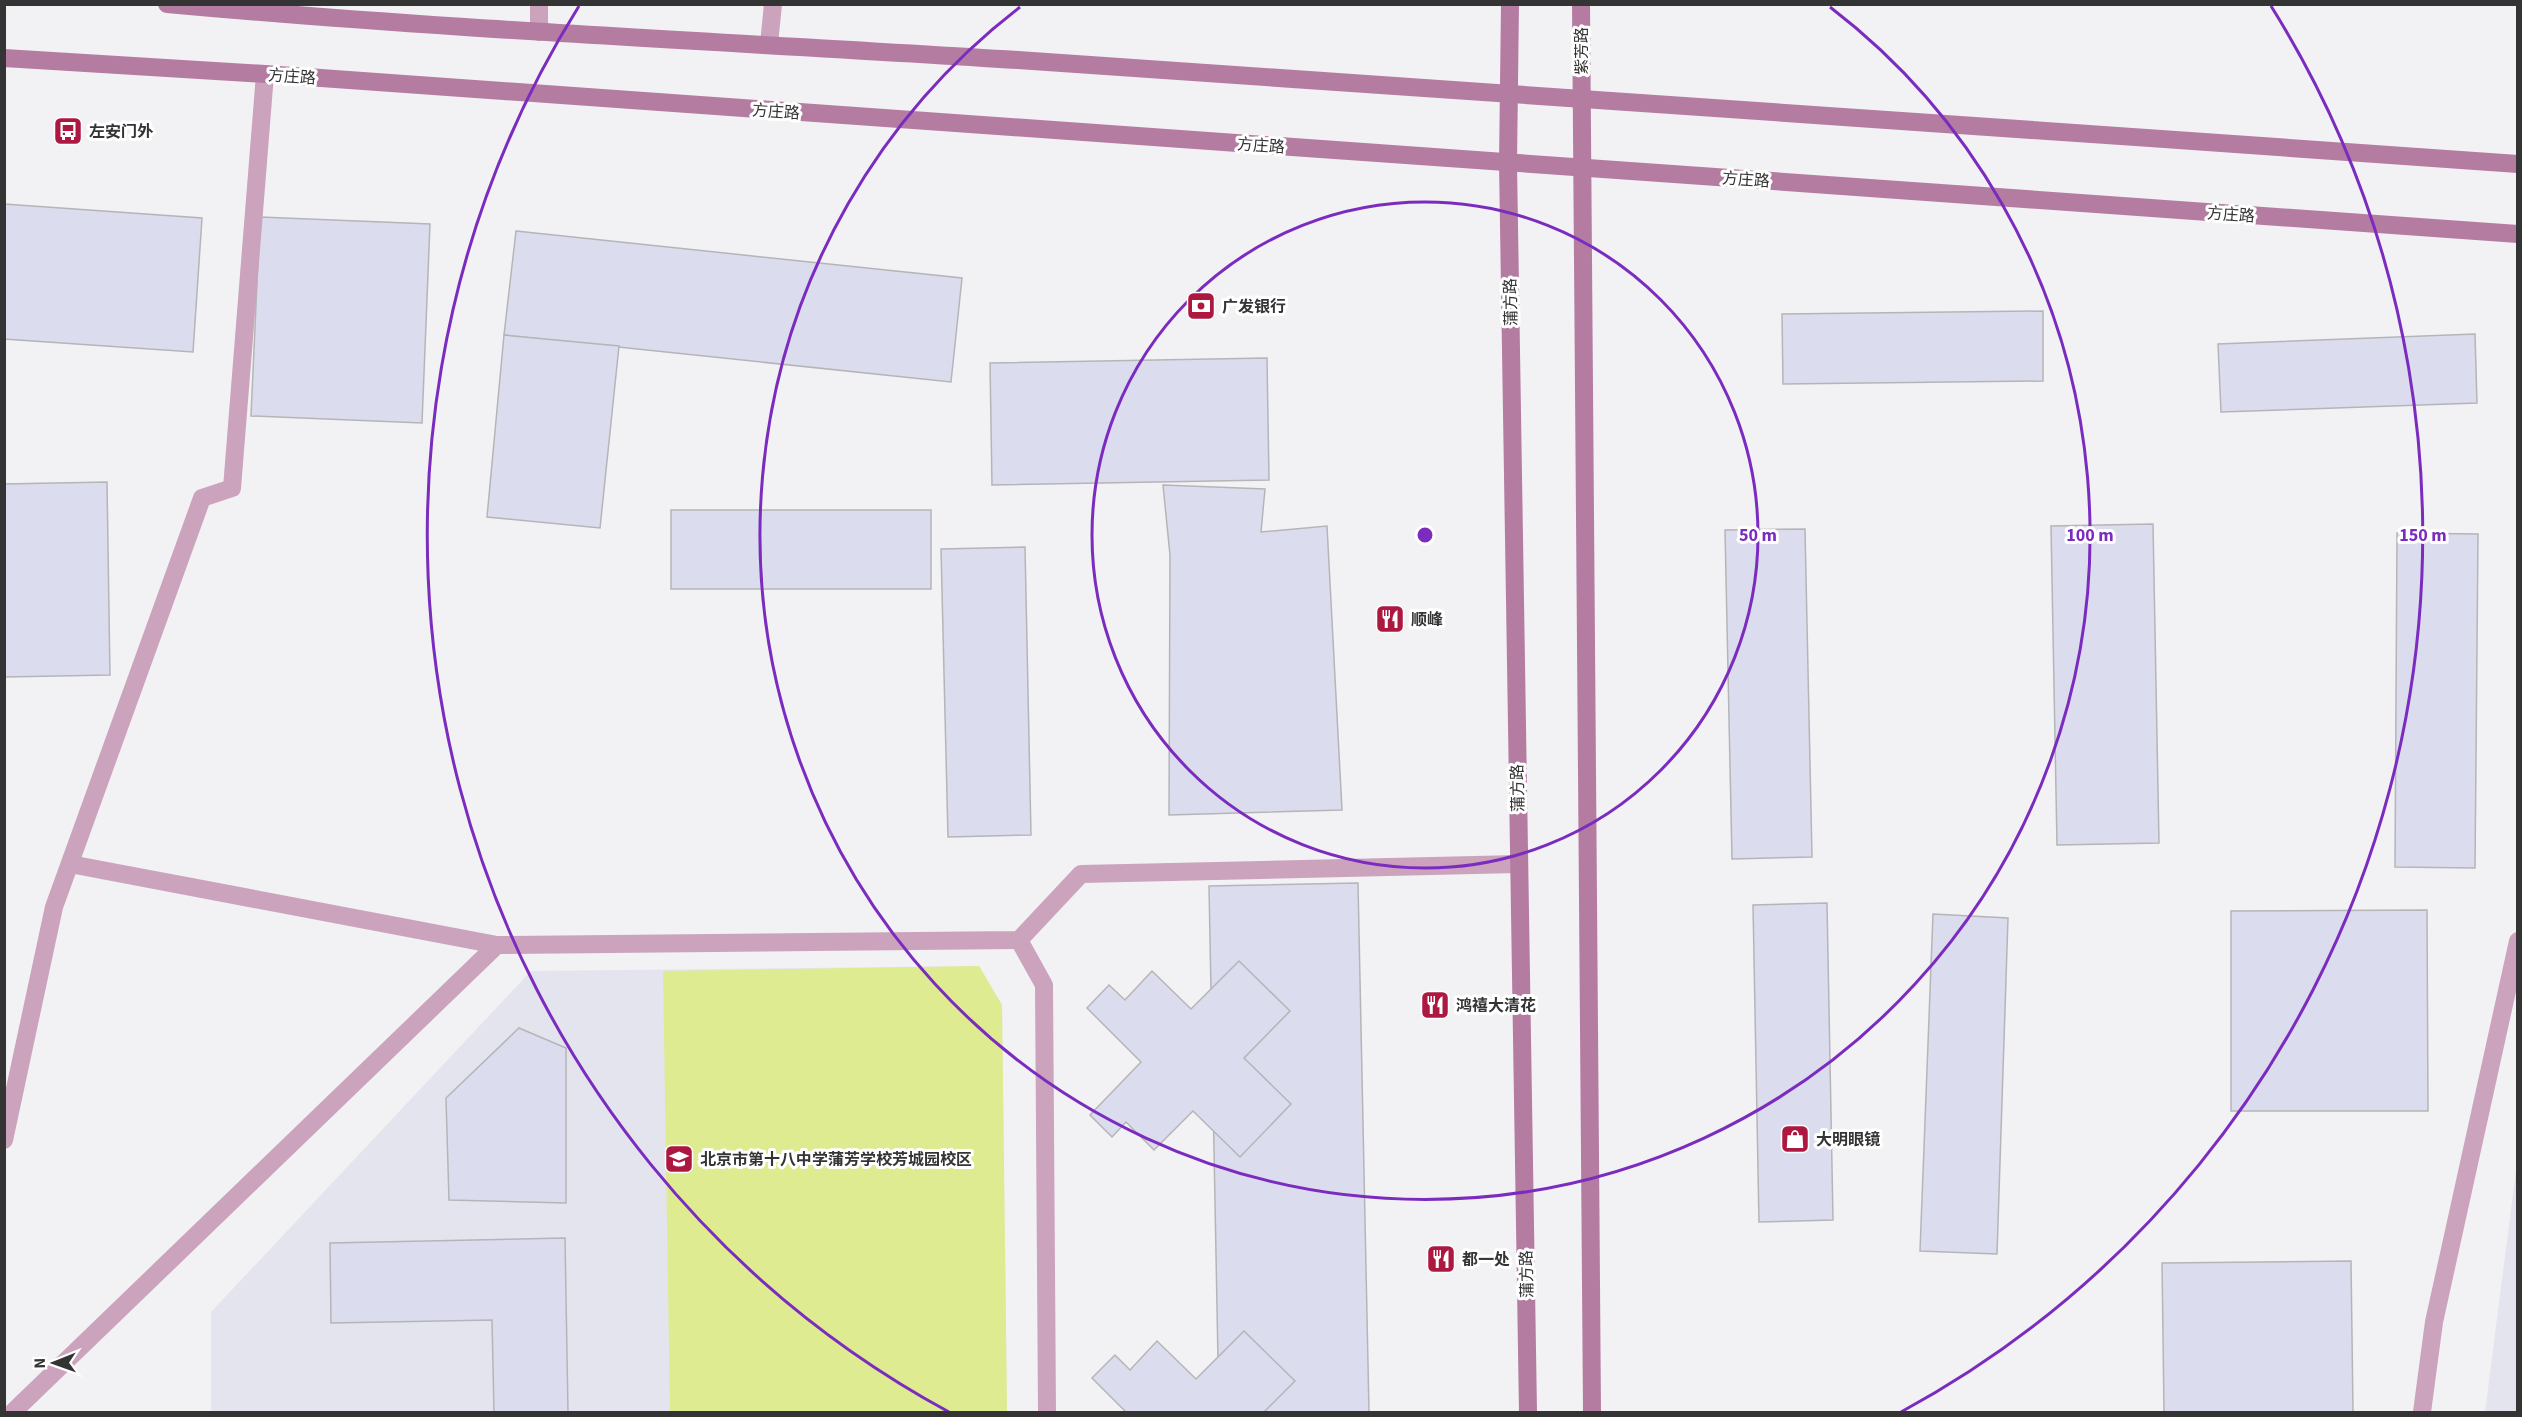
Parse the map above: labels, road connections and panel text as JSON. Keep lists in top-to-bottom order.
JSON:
{
  "streets": {
    "main road": ["紫芳路", "方庄路", "蒲方路"]
  },
  "crossings": [
    ["紫芳路", "方庄路"],
    ["方庄路", "蒲方路"]
  ],
  "places": {
    "bus stop": ["左安门外"],
    "bank": ["广发银行"],
    "restaurant": ["顺峰", "鸿禧大清花", "都一处"],
    "shop": ["大明眼镜"],
    "school or university": ["北京市第十八中学蒲芳学校芳城园校区"]
  },
  "north": "left",
  "rings": ["50 m", "100 m", "150 m"]
}
